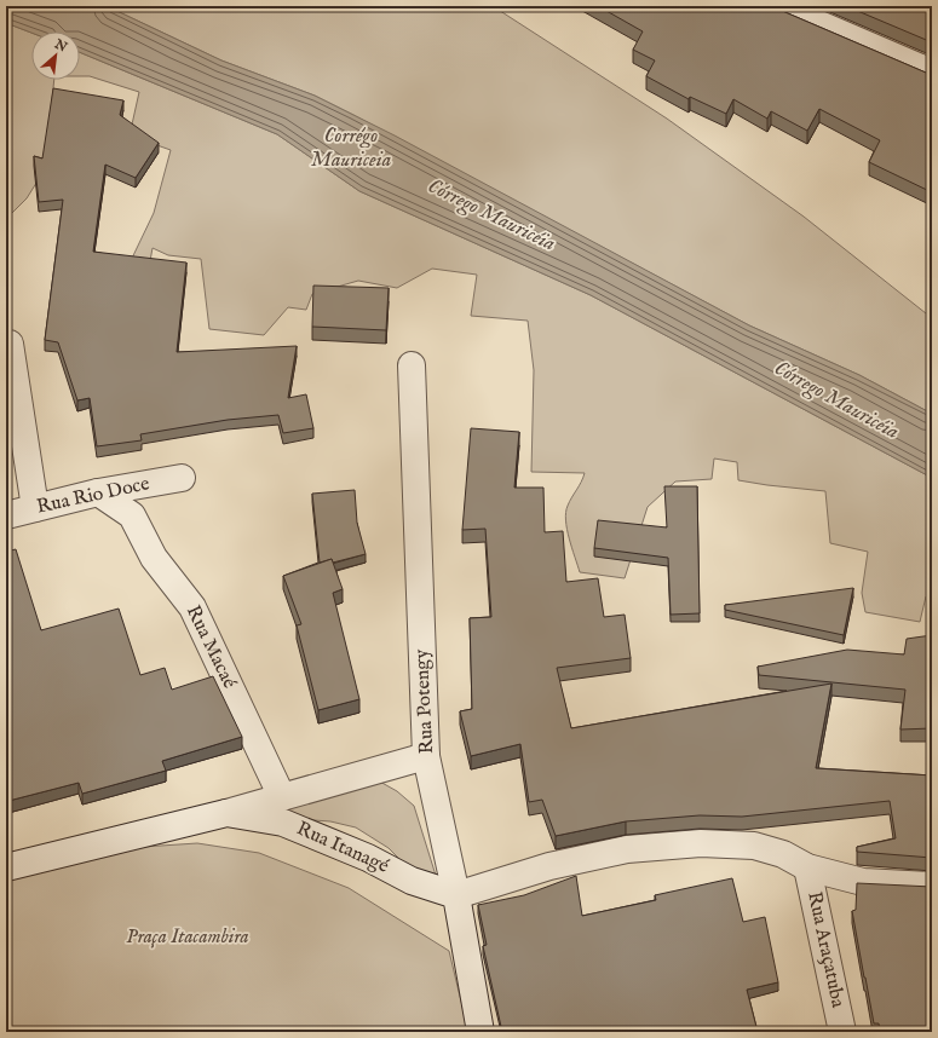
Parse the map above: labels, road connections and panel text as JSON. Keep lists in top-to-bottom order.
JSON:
{
  "streets": {
    "street": [
      "Rua Rio Doce",
      "Rua Macaé",
      "Rua Potengy",
      "Rua Itanagé",
      "Rua Araçatuba"
    ]
  },
  "crossings": [
    ["Rua Rio Doce", "Rua Macaé"],
    ["Rua Macaé", "Rua Itanagé"],
    ["Rua Potengy", "Rua Itanagé"]
  ],
  "water": ["Corrégo Mauriceia", "Córrego Mauricéia"],
  "parks": ["Praça Itacambira"],
  "north": "top right"
}
